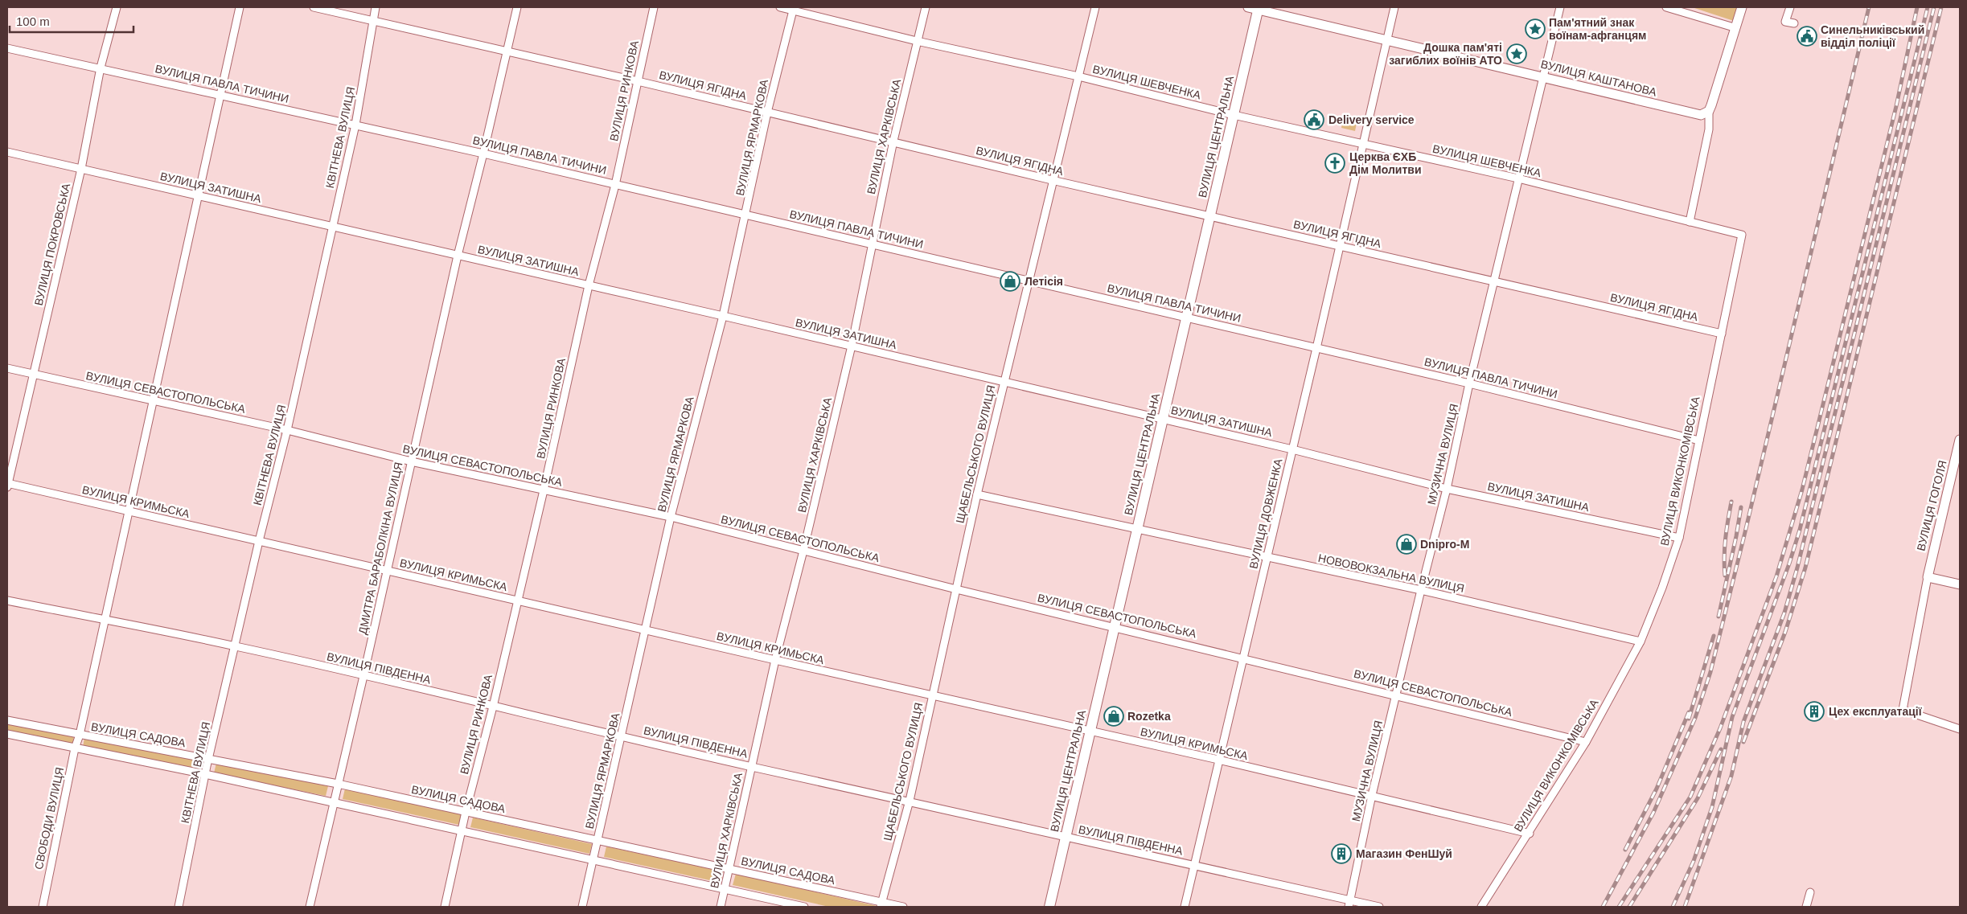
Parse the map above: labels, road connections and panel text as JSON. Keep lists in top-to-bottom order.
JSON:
{
  "streets": {
    "main road": ["ВУЛИЦЯ ЦЕНТРАЛЬНА"],
    "street": [
      "ВУЛИЦЯ КАШТАНОВА",
      "ВУЛИЦЯ ШЕВЧЕНКА",
      "ВУЛИЦЯ ПАВЛА ТИЧИНИ",
      "ВУЛИЦЯ ЯГІДНА",
      "ВУЛИЦЯ РИНКОВА",
      "ВУЛИЦЯ ХАРКІВСЬКА",
      "КВІТНЕВА ВУЛИЦЯ",
      "ВУЛИЦЯ ЯРМАРКОВА",
      "ВУЛИЦЯ ЗАТИШНА",
      "ВУЛИЦЯ ПОКРОВСЬКА",
      "ВУЛИЦЯ СЕВАСТОПОЛЬСЬКА",
      "ЩАБЕЛЬСЬКОГО ВУЛИЦЯ",
      "МУЗИЧНА ВУЛИЦЯ",
      "ВУЛИЦЯ ВИКОНКОМІВСЬКА",
      "ВУЛИЦЯ КРИМЬСКА",
      "ВУЛИЦЯ ГОГОЛЯ",
      "ВУЛИЦЯ ДОВЖЕНКА",
      "ДМИТРА БАРАБОЛКІНА ВУЛИЦЯ",
      "НОВОВОКЗАЛЬНА ВУЛИЦЯ",
      "ВУЛИЦЯ ПІВДЕННА",
      "ВУЛИЦЯ САДОВА",
      "СВОБОДИ ВУЛИЦЯ"
    ]
  },
  "crossings": [
    ["ВУЛИЦЯ КАШТАНОВА", "ВУЛИЦЯ ЦЕНТРАЛЬНА"],
    ["ВУЛИЦЯ КАШТАНОВА", "МУЗИЧНА ВУЛИЦЯ"],
    ["ВУЛИЦЯ КАШТАНОВА", "ВУЛИЦЯ ДОВЖЕНКА"],
    ["ВУЛИЦЯ ШЕВЧЕНКА", "ВУЛИЦЯ ХАРКІВСЬКА"],
    ["ВУЛИЦЯ ШЕВЧЕНКА", "ВУЛИЦЯ ЦЕНТРАЛЬНА"],
    ["ВУЛИЦЯ ШЕВЧЕНКА", "ВУЛИЦЯ ЯРМАРКОВА"],
    ["ВУЛИЦЯ ШЕВЧЕНКА", "ЩАБЕЛЬСЬКОГО ВУЛИЦЯ"],
    ["ВУЛИЦЯ ШЕВЧЕНКА", "МУЗИЧНА ВУЛИЦЯ"],
    ["ВУЛИЦЯ ШЕВЧЕНКА", "ВУЛИЦЯ ВИКОНКОМІВСЬКА"],
    ["ВУЛИЦЯ ШЕВЧЕНКА", "ВУЛИЦЯ ДОВЖЕНКА"],
    ["ВУЛИЦЯ ПАВЛА ТИЧИНИ", "ВУЛИЦЯ РИНКОВА"],
    ["ВУЛИЦЯ ПАВЛА ТИЧИНИ", "ВУЛИЦЯ ХАРКІВСЬКА"],
    ["ВУЛИЦЯ ПАВЛА ТИЧИНИ", "ВУЛИЦЯ ЦЕНТРАЛЬНА"],
    ["ВУЛИЦЯ ПАВЛА ТИЧИНИ", "КВІТНЕВА ВУЛИЦЯ"],
    ["ВУЛИЦЯ ПАВЛА ТИЧИНИ", "ВУЛИЦЯ ЯРМАРКОВА"],
    ["ВУЛИЦЯ ПАВЛА ТИЧИНИ", "ВУЛИЦЯ ПОКРОВСЬКА"],
    ["ВУЛИЦЯ ПАВЛА ТИЧИНИ", "ЩАБЕЛЬСЬКОГО ВУЛИЦЯ"],
    ["ВУЛИЦЯ ПАВЛА ТИЧИНИ", "МУЗИЧНА ВУЛИЦЯ"],
    ["ВУЛИЦЯ ПАВЛА ТИЧИНИ", "ВУЛИЦЯ ВИКОНКОМІВСЬКА"],
    ["ВУЛИЦЯ ПАВЛА ТИЧИНИ", "ВУЛИЦЯ ДОВЖЕНКА"],
    ["ВУЛИЦЯ ПАВЛА ТИЧИНИ", "ДМИТРА БАРАБОЛКІНА ВУЛИЦЯ"],
    ["ВУЛИЦЯ ПАВЛА ТИЧИНИ", "СВОБОДИ ВУЛИЦЯ"],
    ["ВУЛИЦЯ ЯГІДНА", "ВУЛИЦЯ РИНКОВА"],
    ["ВУЛИЦЯ ЯГІДНА", "ВУЛИЦЯ ХАРКІВСЬКА"],
    ["ВУЛИЦЯ ЯГІДНА", "ВУЛИЦЯ ЦЕНТРАЛЬНА"],
    ["ВУЛИЦЯ ЯГІДНА", "КВІТНЕВА ВУЛИЦЯ"],
    ["ВУЛИЦЯ ЯГІДНА", "ВУЛИЦЯ ЯРМАРКОВА"],
    ["ВУЛИЦЯ ЯГІДНА", "ЩАБЕЛЬСЬКОГО ВУЛИЦЯ"],
    ["ВУЛИЦЯ ЯГІДНА", "МУЗИЧНА ВУЛИЦЯ"],
    ["ВУЛИЦЯ ЯГІДНА", "ВУЛИЦЯ ВИКОНКОМІВСЬКА"],
    ["ВУЛИЦЯ ЯГІДНА", "ВУЛИЦЯ ДОВЖЕНКА"],
    ["ВУЛИЦЯ ЯГІДНА", "ДМИТРА БАРАБОЛКІНА ВУЛИЦЯ"],
    ["ВУЛИЦЯ РИНКОВА", "ВУЛИЦЯ ЗАТИШНА"],
    ["ВУЛИЦЯ РИНКОВА", "ВУЛИЦЯ СЕВАСТОПОЛЬСЬКА"],
    ["ВУЛИЦЯ РИНКОВА", "ВУЛИЦЯ КРИМЬСКА"],
    ["ВУЛИЦЯ РИНКОВА", "ВУЛИЦЯ ПІВДЕННА"],
    ["ВУЛИЦЯ РИНКОВА", "ВУЛИЦЯ САДОВА"],
    ["ВУЛИЦЯ ХАРКІВСЬКА", "ВУЛИЦЯ ЗАТИШНА"],
    ["ВУЛИЦЯ ХАРКІВСЬКА", "ВУЛИЦЯ СЕВАСТОПОЛЬСЬКА"],
    ["ВУЛИЦЯ ХАРКІВСЬКА", "ВУЛИЦЯ КРИМЬСКА"],
    ["ВУЛИЦЯ ХАРКІВСЬКА", "ВУЛИЦЯ ПІВДЕННА"],
    ["ВУЛИЦЯ ХАРКІВСЬКА", "ВУЛИЦЯ САДОВА"],
    ["ВУЛИЦЯ ЦЕНТРАЛЬНА", "ВУЛИЦЯ ЗАТИШНА"],
    ["ВУЛИЦЯ ЦЕНТРАЛЬНА", "ВУЛИЦЯ СЕВАСТОПОЛЬСЬКА"],
    ["ВУЛИЦЯ ЦЕНТРАЛЬНА", "ВУЛИЦЯ КРИМЬСКА"],
    ["ВУЛИЦЯ ЦЕНТРАЛЬНА", "НОВОВОКЗАЛЬНА ВУЛИЦЯ"],
    ["ВУЛИЦЯ ЦЕНТРАЛЬНА", "ВУЛИЦЯ ПІВДЕННА"],
    ["КВІТНЕВА ВУЛИЦЯ", "ВУЛИЦЯ ЗАТИШНА"],
    ["КВІТНЕВА ВУЛИЦЯ", "ВУЛИЦЯ СЕВАСТОПОЛЬСЬКА"],
    ["КВІТНЕВА ВУЛИЦЯ", "ВУЛИЦЯ КРИМЬСКА"],
    ["КВІТНЕВА ВУЛИЦЯ", "ВУЛИЦЯ ПІВДЕННА"],
    ["КВІТНЕВА ВУЛИЦЯ", "ВУЛИЦЯ САДОВА"],
    ["ВУЛИЦЯ ЯРМАРКОВА", "ВУЛИЦЯ ЗАТИШНА"],
    ["ВУЛИЦЯ ЯРМАРКОВА", "ВУЛИЦЯ СЕВАСТОПОЛЬСЬКА"],
    ["ВУЛИЦЯ ЯРМАРКОВА", "ВУЛИЦЯ КРИМЬСКА"],
    ["ВУЛИЦЯ ЯРМАРКОВА", "ВУЛИЦЯ ПІВДЕННА"],
    ["ВУЛИЦЯ ЯРМАРКОВА", "ВУЛИЦЯ САДОВА"],
    ["ВУЛИЦЯ ЗАТИШНА", "ВУЛИЦЯ ПОКРОВСЬКА"],
    ["ВУЛИЦЯ ЗАТИШНА", "ЩАБЕЛЬСЬКОГО ВУЛИЦЯ"],
    ["ВУЛИЦЯ ЗАТИШНА", "МУЗИЧНА ВУЛИЦЯ"],
    ["ВУЛИЦЯ ЗАТИШНА", "ВУЛИЦЯ ВИКОНКОМІВСЬКА"],
    ["ВУЛИЦЯ ЗАТИШНА", "ВУЛИЦЯ ДОВЖЕНКА"],
    ["ВУЛИЦЯ ЗАТИШНА", "ДМИТРА БАРАБОЛКІНА ВУЛИЦЯ"],
    ["ВУЛИЦЯ ЗАТИШНА", "СВОБОДИ ВУЛИЦЯ"],
    ["ВУЛИЦЯ ПОКРОВСЬКА", "ВУЛИЦЯ СЕВАСТОПОЛЬСЬКА"],
    ["ВУЛИЦЯ ПОКРОВСЬКА", "ВУЛИЦЯ КРИМЬСКА"],
    ["ВУЛИЦЯ СЕВАСТОПОЛЬСЬКА", "ЩАБЕЛЬСЬКОГО ВУЛИЦЯ"],
    ["ВУЛИЦЯ СЕВАСТОПОЛЬСЬКА", "МУЗИЧНА ВУЛИЦЯ"],
    ["ВУЛИЦЯ СЕВАСТОПОЛЬСЬКА", "ВУЛИЦЯ ВИКОНКОМІВСЬКА"],
    ["ВУЛИЦЯ СЕВАСТОПОЛЬСЬКА", "ВУЛИЦЯ ДОВЖЕНКА"],
    ["ВУЛИЦЯ СЕВАСТОПОЛЬСЬКА", "ДМИТРА БАРАБОЛКІНА ВУЛИЦЯ"],
    ["ВУЛИЦЯ СЕВАСТОПОЛЬСЬКА", "СВОБОДИ ВУЛИЦЯ"],
    ["ЩАБЕЛЬСЬКОГО ВУЛИЦЯ", "ВУЛИЦЯ КРИМЬСКА"],
    ["ЩАБЕЛЬСЬКОГО ВУЛИЦЯ", "НОВОВОКЗАЛЬНА ВУЛИЦЯ"],
    ["ЩАБЕЛЬСЬКОГО ВУЛИЦЯ", "ВУЛИЦЯ ПІВДЕННА"],
    ["ЩАБЕЛЬСЬКОГО ВУЛИЦЯ", "ВУЛИЦЯ САДОВА"],
    ["МУЗИЧНА ВУЛИЦЯ", "ВУЛИЦЯ КРИМЬСКА"],
    ["МУЗИЧНА ВУЛИЦЯ", "НОВОВОКЗАЛЬНА ВУЛИЦЯ"],
    ["МУЗИЧНА ВУЛИЦЯ", "ВУЛИЦЯ ПІВДЕННА"],
    ["ВУЛИЦЯ ВИКОНКОМІВСЬКА", "ВУЛИЦЯ КРИМЬСКА"],
    ["ВУЛИЦЯ ВИКОНКОМІВСЬКА", "НОВОВОКЗАЛЬНА ВУЛИЦЯ"],
    ["ВУЛИЦЯ КРИМЬСКА", "ВУЛИЦЯ ДОВЖЕНКА"],
    ["ВУЛИЦЯ КРИМЬСКА", "ДМИТРА БАРАБОЛКІНА ВУЛИЦЯ"],
    ["ВУЛИЦЯ КРИМЬСКА", "СВОБОДИ ВУЛИЦЯ"],
    ["ВУЛИЦЯ ДОВЖЕНКА", "НОВОВОКЗАЛЬНА ВУЛИЦЯ"],
    ["ВУЛИЦЯ ДОВЖЕНКА", "ВУЛИЦЯ ПІВДЕННА"],
    ["ДМИТРА БАРАБОЛКІНА ВУЛИЦЯ", "ВУЛИЦЯ ПІВДЕННА"],
    ["ДМИТРА БАРАБОЛКІНА ВУЛИЦЯ", "ВУЛИЦЯ САДОВА"],
    ["ВУЛИЦЯ ПІВДЕННА", "СВОБОДИ ВУЛИЦЯ"],
    ["ВУЛИЦЯ САДОВА", "СВОБОДИ ВУЛИЦЯ"]
  ],
  "places": {
    "place": ["Пам'ятний знак воїнам-афганцям", "Дошка пам'яті загиблих воїнів АТО"],
    "public building": ["Синельниківський відділ поліції", "Delivery service"],
    "church": ["Церква ЄХБ Дім Молитви"],
    "shop": ["Летісія", "Dnipro-M", "Rozetka"],
    "building": ["Цех експлуатації", "Магазин ФенШуй"]
  },
  "scale_bar": "100 m"
}
